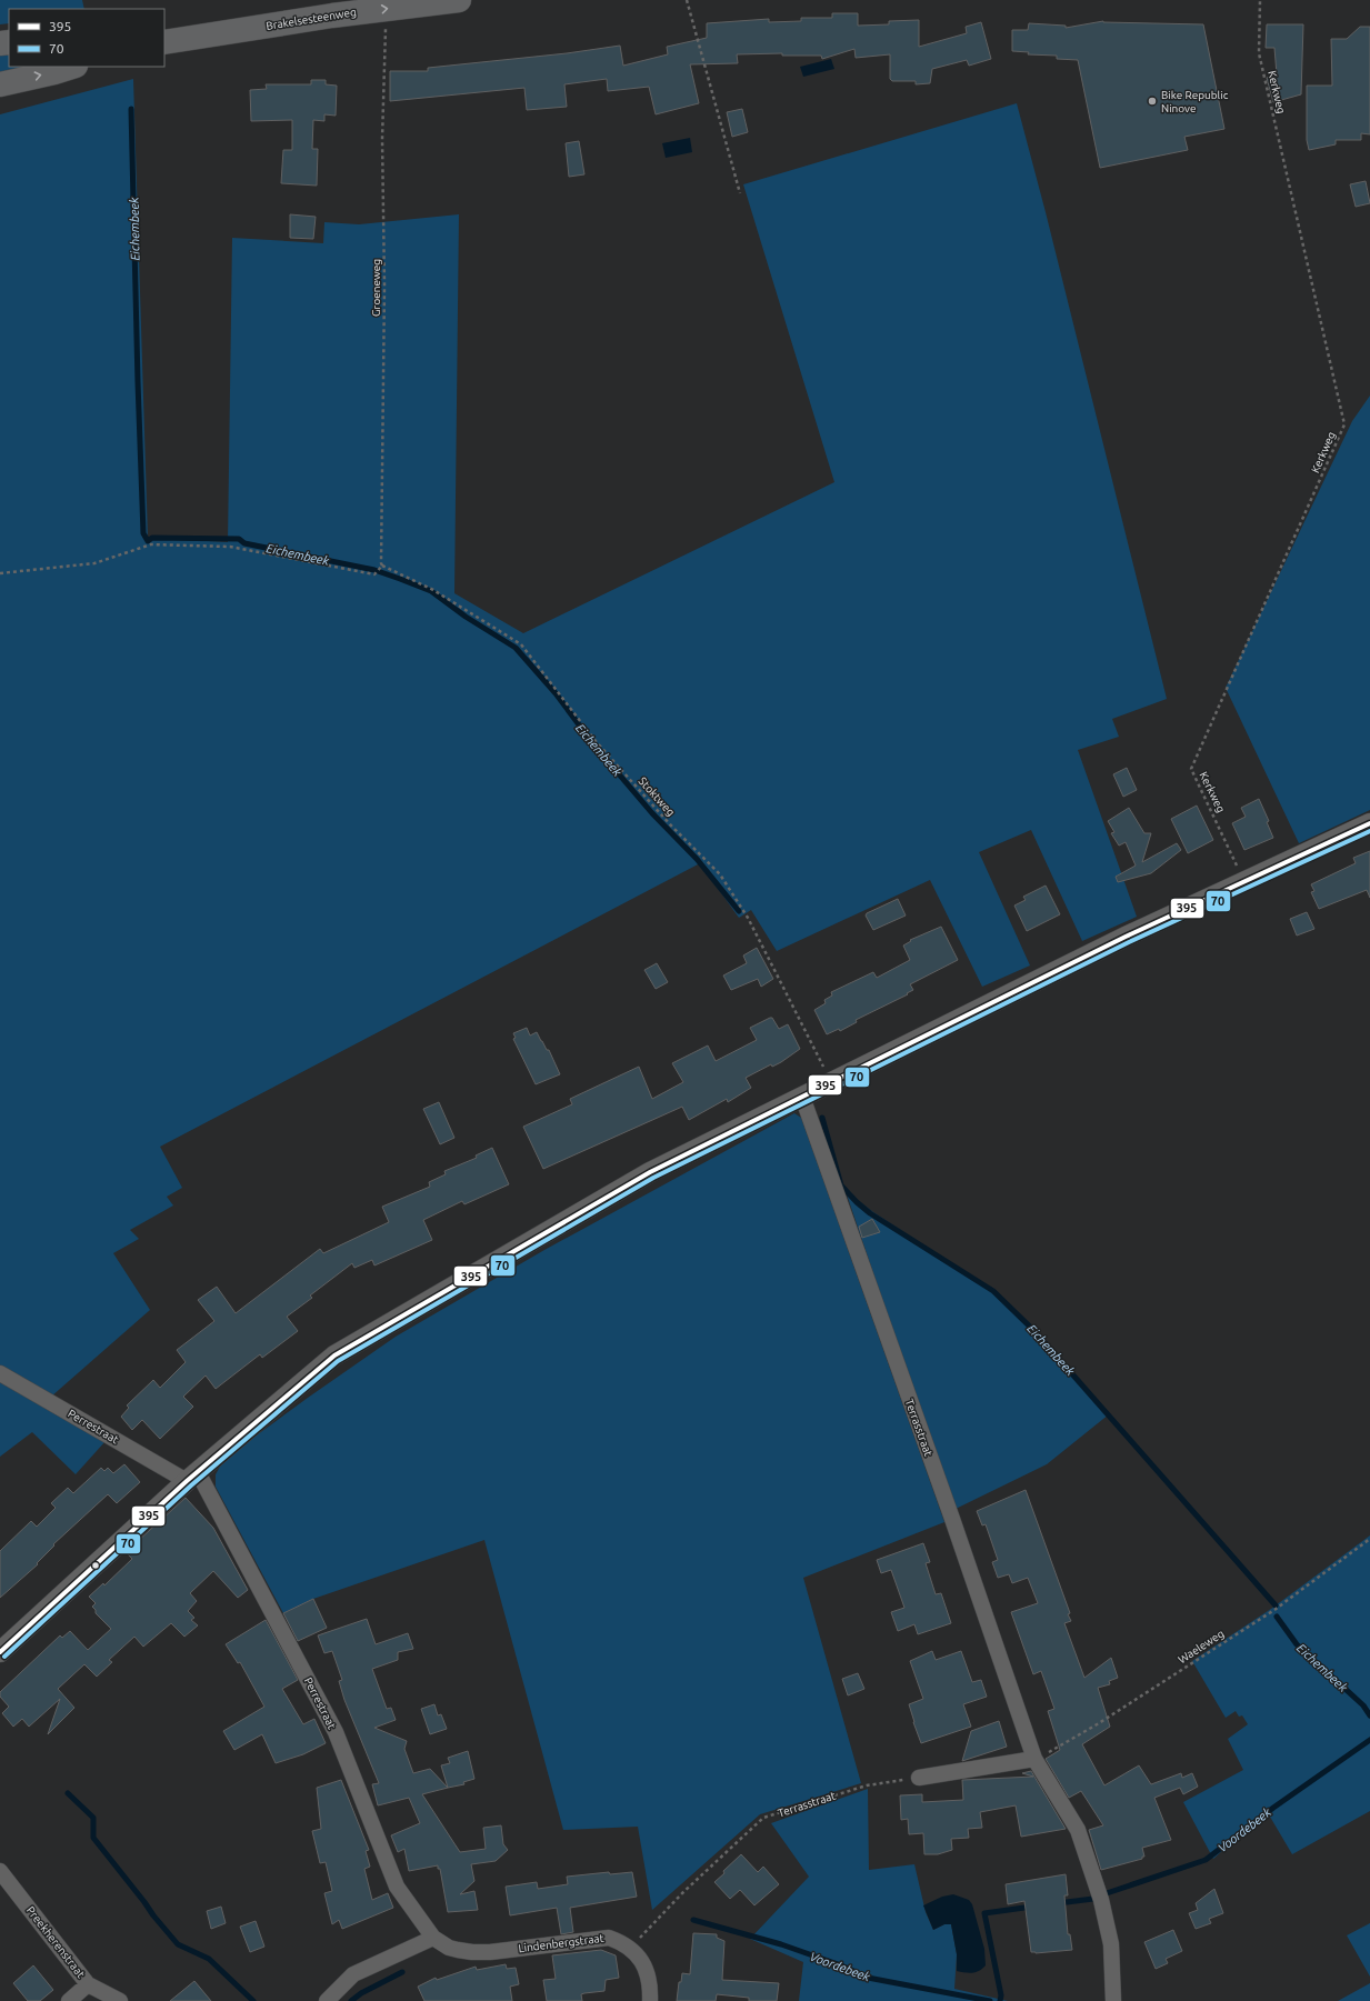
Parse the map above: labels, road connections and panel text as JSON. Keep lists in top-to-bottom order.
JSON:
{
  "streets": {
    "main road": ["Brakelsesteenweg"],
    "street": [
      "Perrestraat",
      "Terrasstraat",
      "Preekherenstraat",
      "Lindenbergstraat"
    ],
    "path": [
      "Kerkweg",
      "Groeneweg",
      "Stoktweg",
      "Waeleweg"
    ]
  },
  "crossings": [
    ["Brakelsesteenweg", "Groeneweg"],
    ["Groeneweg", "Stoktweg"],
    ["Perrestraat", "Lindenbergstraat"],
    ["Terrasstraat", "Waeleweg"],
    ["Terrasstraat", "Lindenbergstraat"]
  ],
  "water": ["Eichembeek", "Voordebeek"],
  "places": ["Bike Republic Ninove"],
  "lines": ["transit line 395", "transit line 70"],
  "legend": ["395", "70"]
}
